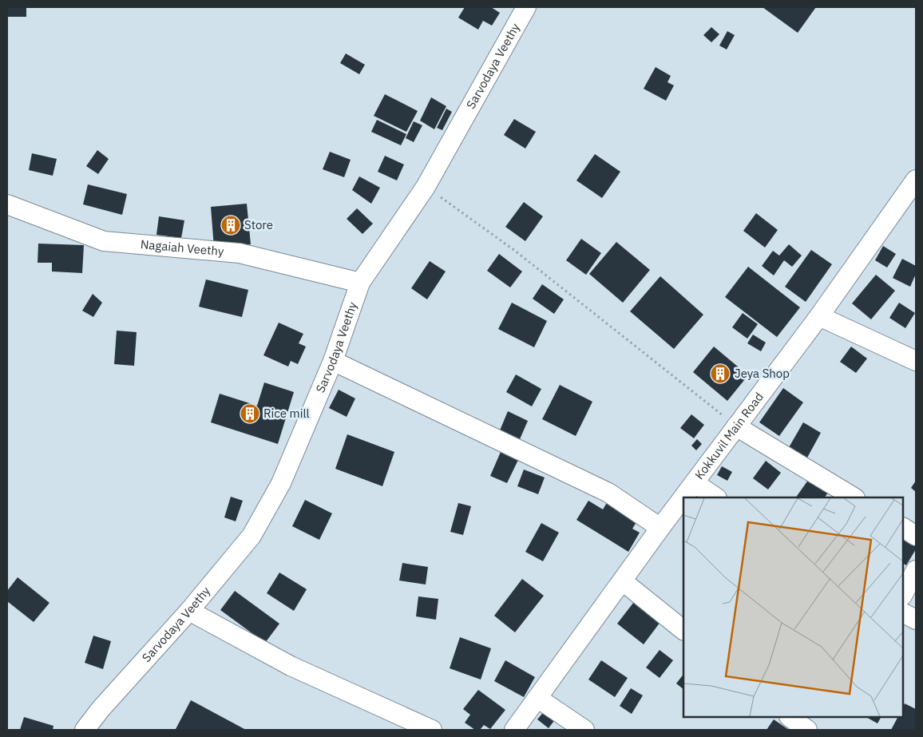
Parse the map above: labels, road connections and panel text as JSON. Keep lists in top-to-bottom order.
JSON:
{
  "streets": {
    "street": ["Sarvodaya Veethy", "Nagaiah Veethy", "Kokkuvil Main Road"]
  },
  "crossings": [
    ["Sarvodaya Veethy", "Nagaiah Veethy"]
  ],
  "places": {
    "building": ["Store", "Jeya Shop", "Rice mill"]
  }
}
